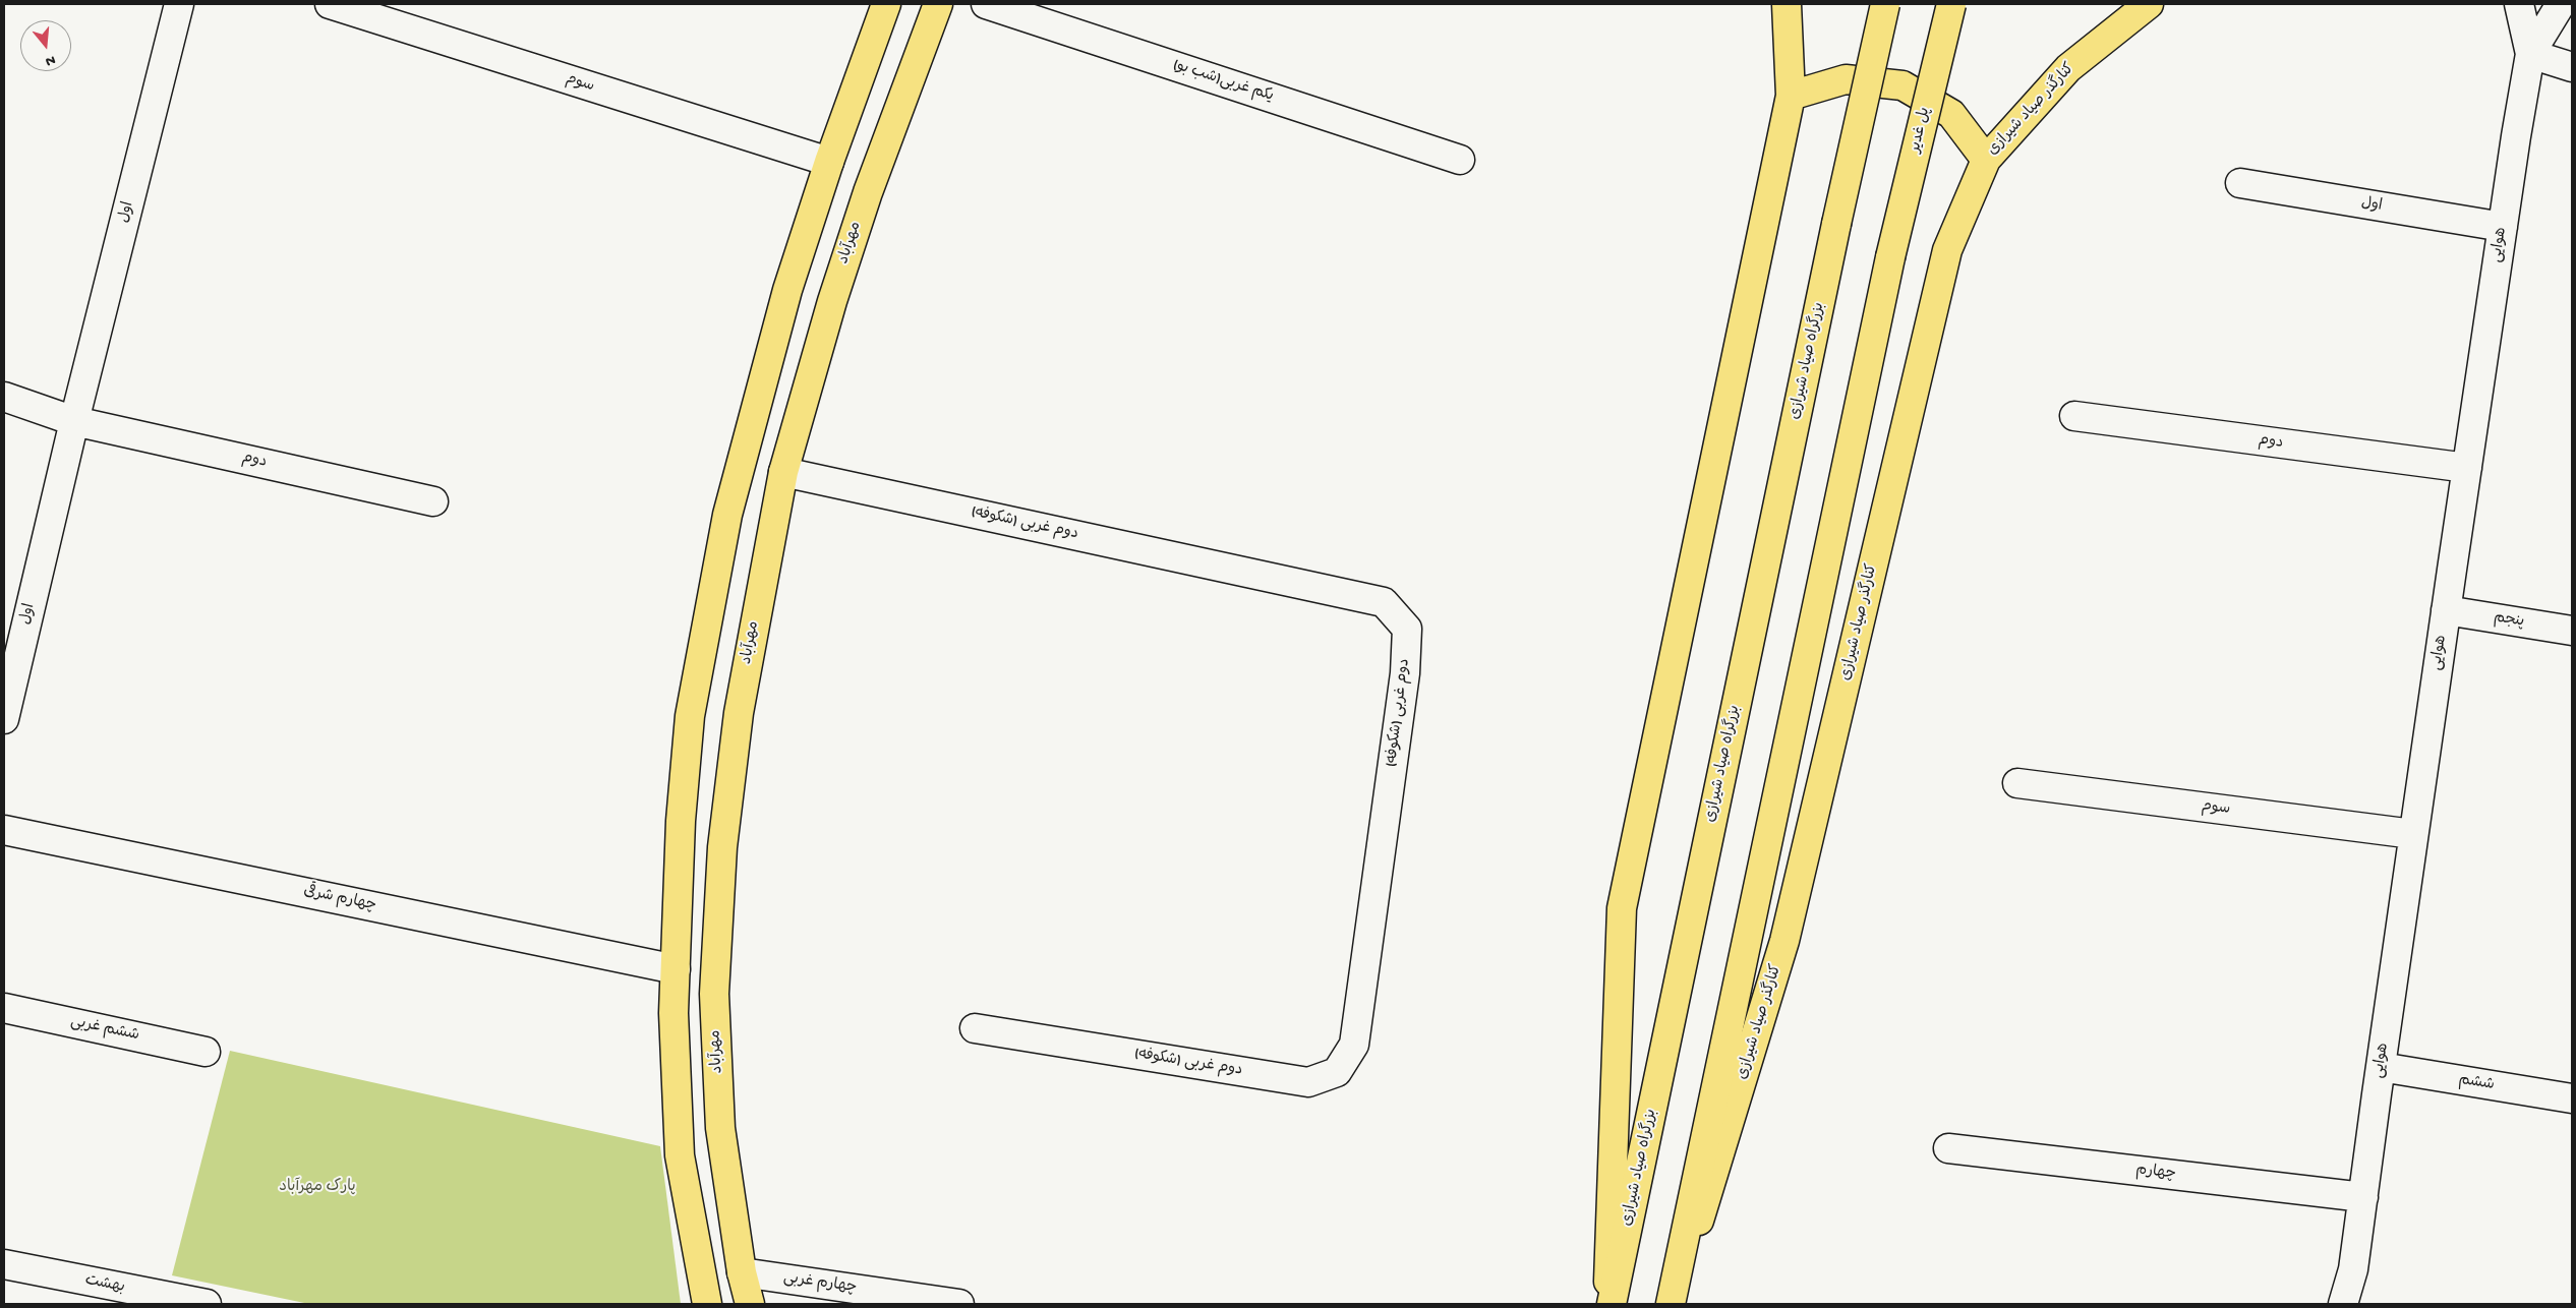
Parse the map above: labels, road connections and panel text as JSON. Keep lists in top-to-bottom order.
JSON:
{
  "streets": {
    "main road": [
      "کنارگذر صیاد شیرازی",
      "پل غدیر",
      "مهرآباد",
      "بزرگراه صیاد شیرازی"
    ],
    "street": [
      "یکم غربی(شب بو)",
      "سوم",
      "اول",
      "هوایی",
      "دوم",
      "دوم غربی (شکوفه)",
      "پنجم",
      "چهارم شرقی",
      "ششم غربی",
      "ششم",
      "چهارم",
      "چهارم غربی",
      "بهشت"
    ]
  },
  "crossings": [
    ["سوم", "هوایی"],
    ["کنارگذر صیاد شیرازی", "پل غدیر"],
    ["اول", "هوایی"],
    ["اول", "دوم"],
    ["مهرآباد", "دوم غربی (شکوفه)"],
    ["مهرآباد", "چهارم غربی"],
    ["هوایی", "دوم"],
    ["هوایی", "پنجم"],
    ["هوایی", "ششم"],
    ["هوایی", "چهارم"]
  ],
  "parks": ["پارک مهرآباد"],
  "north": "bottom"
}
